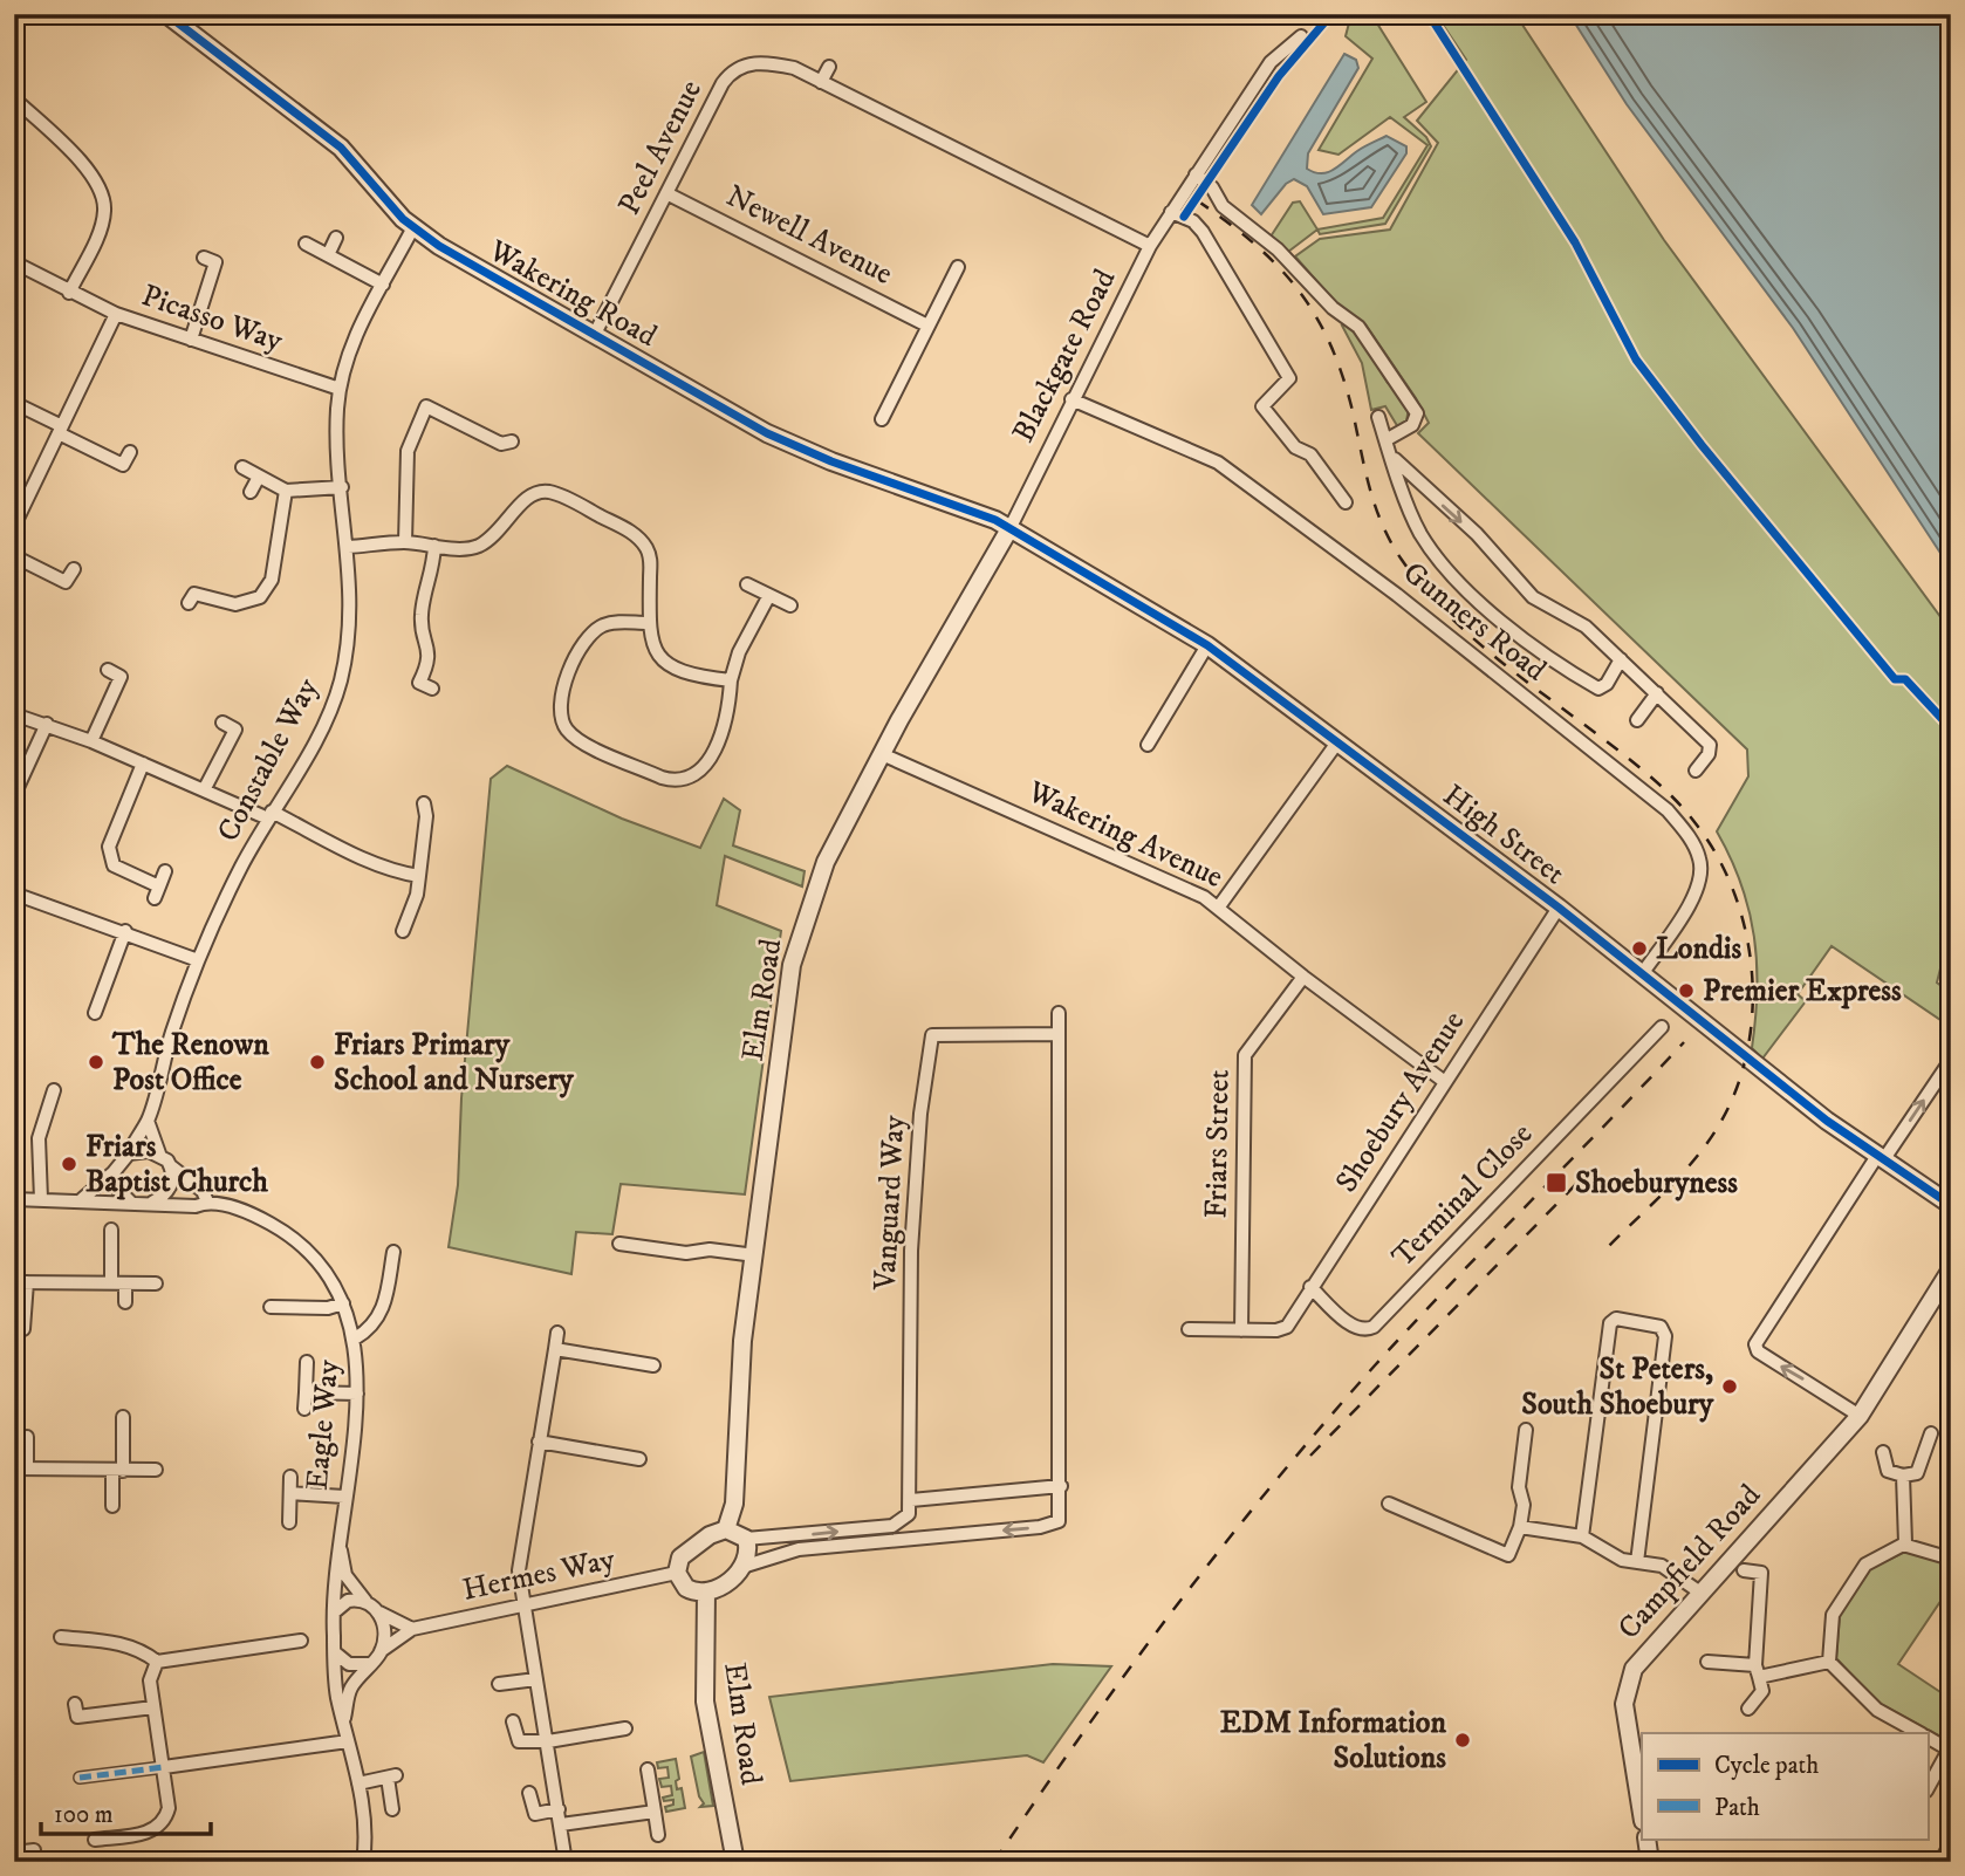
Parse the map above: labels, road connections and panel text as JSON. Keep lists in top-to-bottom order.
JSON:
{
  "streets": {
    "street": [
      "Peel Avenue",
      "Newell Avenue",
      "Wakering Road",
      "Picasso Way",
      "Blackgate Road",
      "Gunners Road",
      "Constable Way",
      "Wakering Avenue",
      "High Street",
      "Elm Road",
      "Shoebury Avenue",
      "Friars Street",
      "Terminal Close",
      "Vanguard Way",
      "Eagle Way",
      "Campfield Road",
      "Hermes Way"
    ]
  },
  "crossings": [
    ["Peel Avenue", "Newell Avenue"],
    ["Peel Avenue", "Wakering Road"],
    ["Peel Avenue", "Blackgate Road"],
    ["Wakering Road", "Blackgate Road"],
    ["Wakering Road", "Constable Way"],
    ["Wakering Road", "High Street"],
    ["Wakering Road", "Elm Road"],
    ["Picasso Way", "Constable Way"],
    ["Blackgate Road", "Gunners Road"],
    ["Blackgate Road", "High Street"],
    ["Blackgate Road", "Elm Road"],
    ["Gunners Road", "High Street"],
    ["Constable Way", "Eagle Way"],
    ["Wakering Avenue", "Elm Road"],
    ["Wakering Avenue", "Shoebury Avenue"],
    ["Wakering Avenue", "Friars Street"],
    ["High Street", "Elm Road"],
    ["High Street", "Shoebury Avenue"],
    ["Elm Road", "Hermes Way"],
    ["Shoebury Avenue", "Friars Street"],
    ["Shoebury Avenue", "Terminal Close"],
    ["Eagle Way", "Hermes Way"]
  ],
  "places": {
    "other": [
      "Londis",
      "Premier Express",
      "The Renown Post Office",
      "Friars Primary School and Nursery",
      "Friars Baptist Church",
      "St Peters, South Shoebury",
      "EDM Information Solutions"
    ],
    "transit": ["Shoeburyness"]
  },
  "legend": ["Cycle path", "Path"],
  "scale_bar": "100 m"
}
